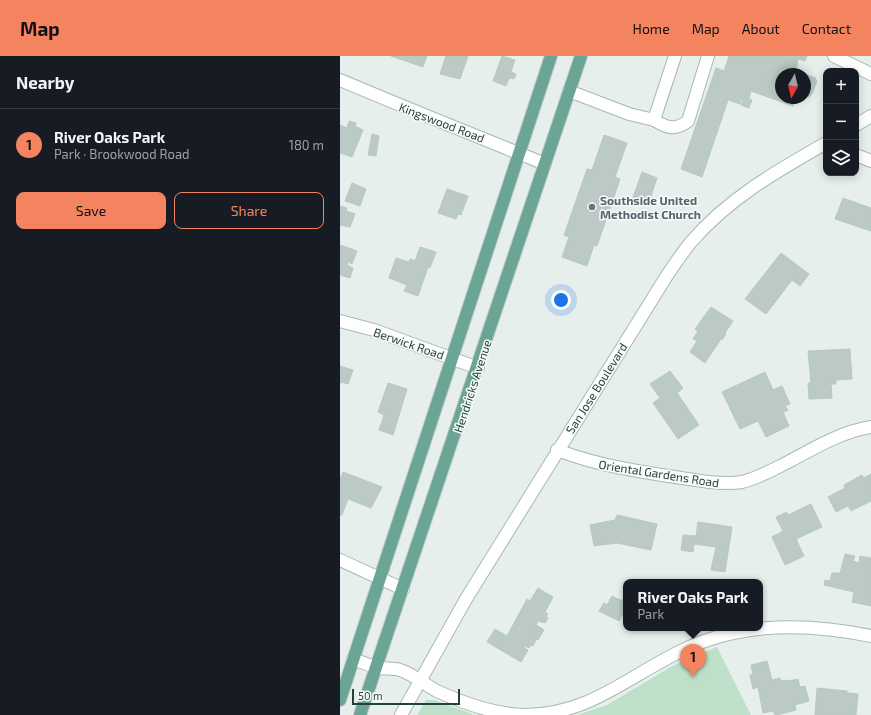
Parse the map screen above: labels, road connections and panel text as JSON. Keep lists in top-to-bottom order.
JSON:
{
  "streets": {
    "main road": ["Hendricks Avenue"],
    "street": [
      "Kingswood Road",
      "Berwick Road",
      "San Jose Boulevard",
      "Oriental Gardens Road"
    ]
  },
  "crossings": [
    ["Kingswood Road", "Hendricks Avenue"],
    ["Berwick Road", "Hendricks Avenue"],
    ["San Jose Boulevard", "Oriental Gardens Road"]
  ],
  "places": ["Southside United Methodist Church"],
  "scale_bar": "50 m",
  "north": "bottom",
  "page": {
    "header": "Map",
    "nav": [
      "Home",
      "Map",
      "About",
      "Contact"
    ],
    "heading": "Nearby",
    "map_buttons": ["+", "−"],
    "list": [
      {
        "mark": "1",
        "name": "River Oaks Park",
        "note": "Park · Brookwood Road",
        "value": "180 m"
      }
    ],
    "buttons": ["Save", "Share"],
    "popup": ["River Oaks Park", "Park"],
    "pins": "1",
    "scale": "50 m"
  }
}
